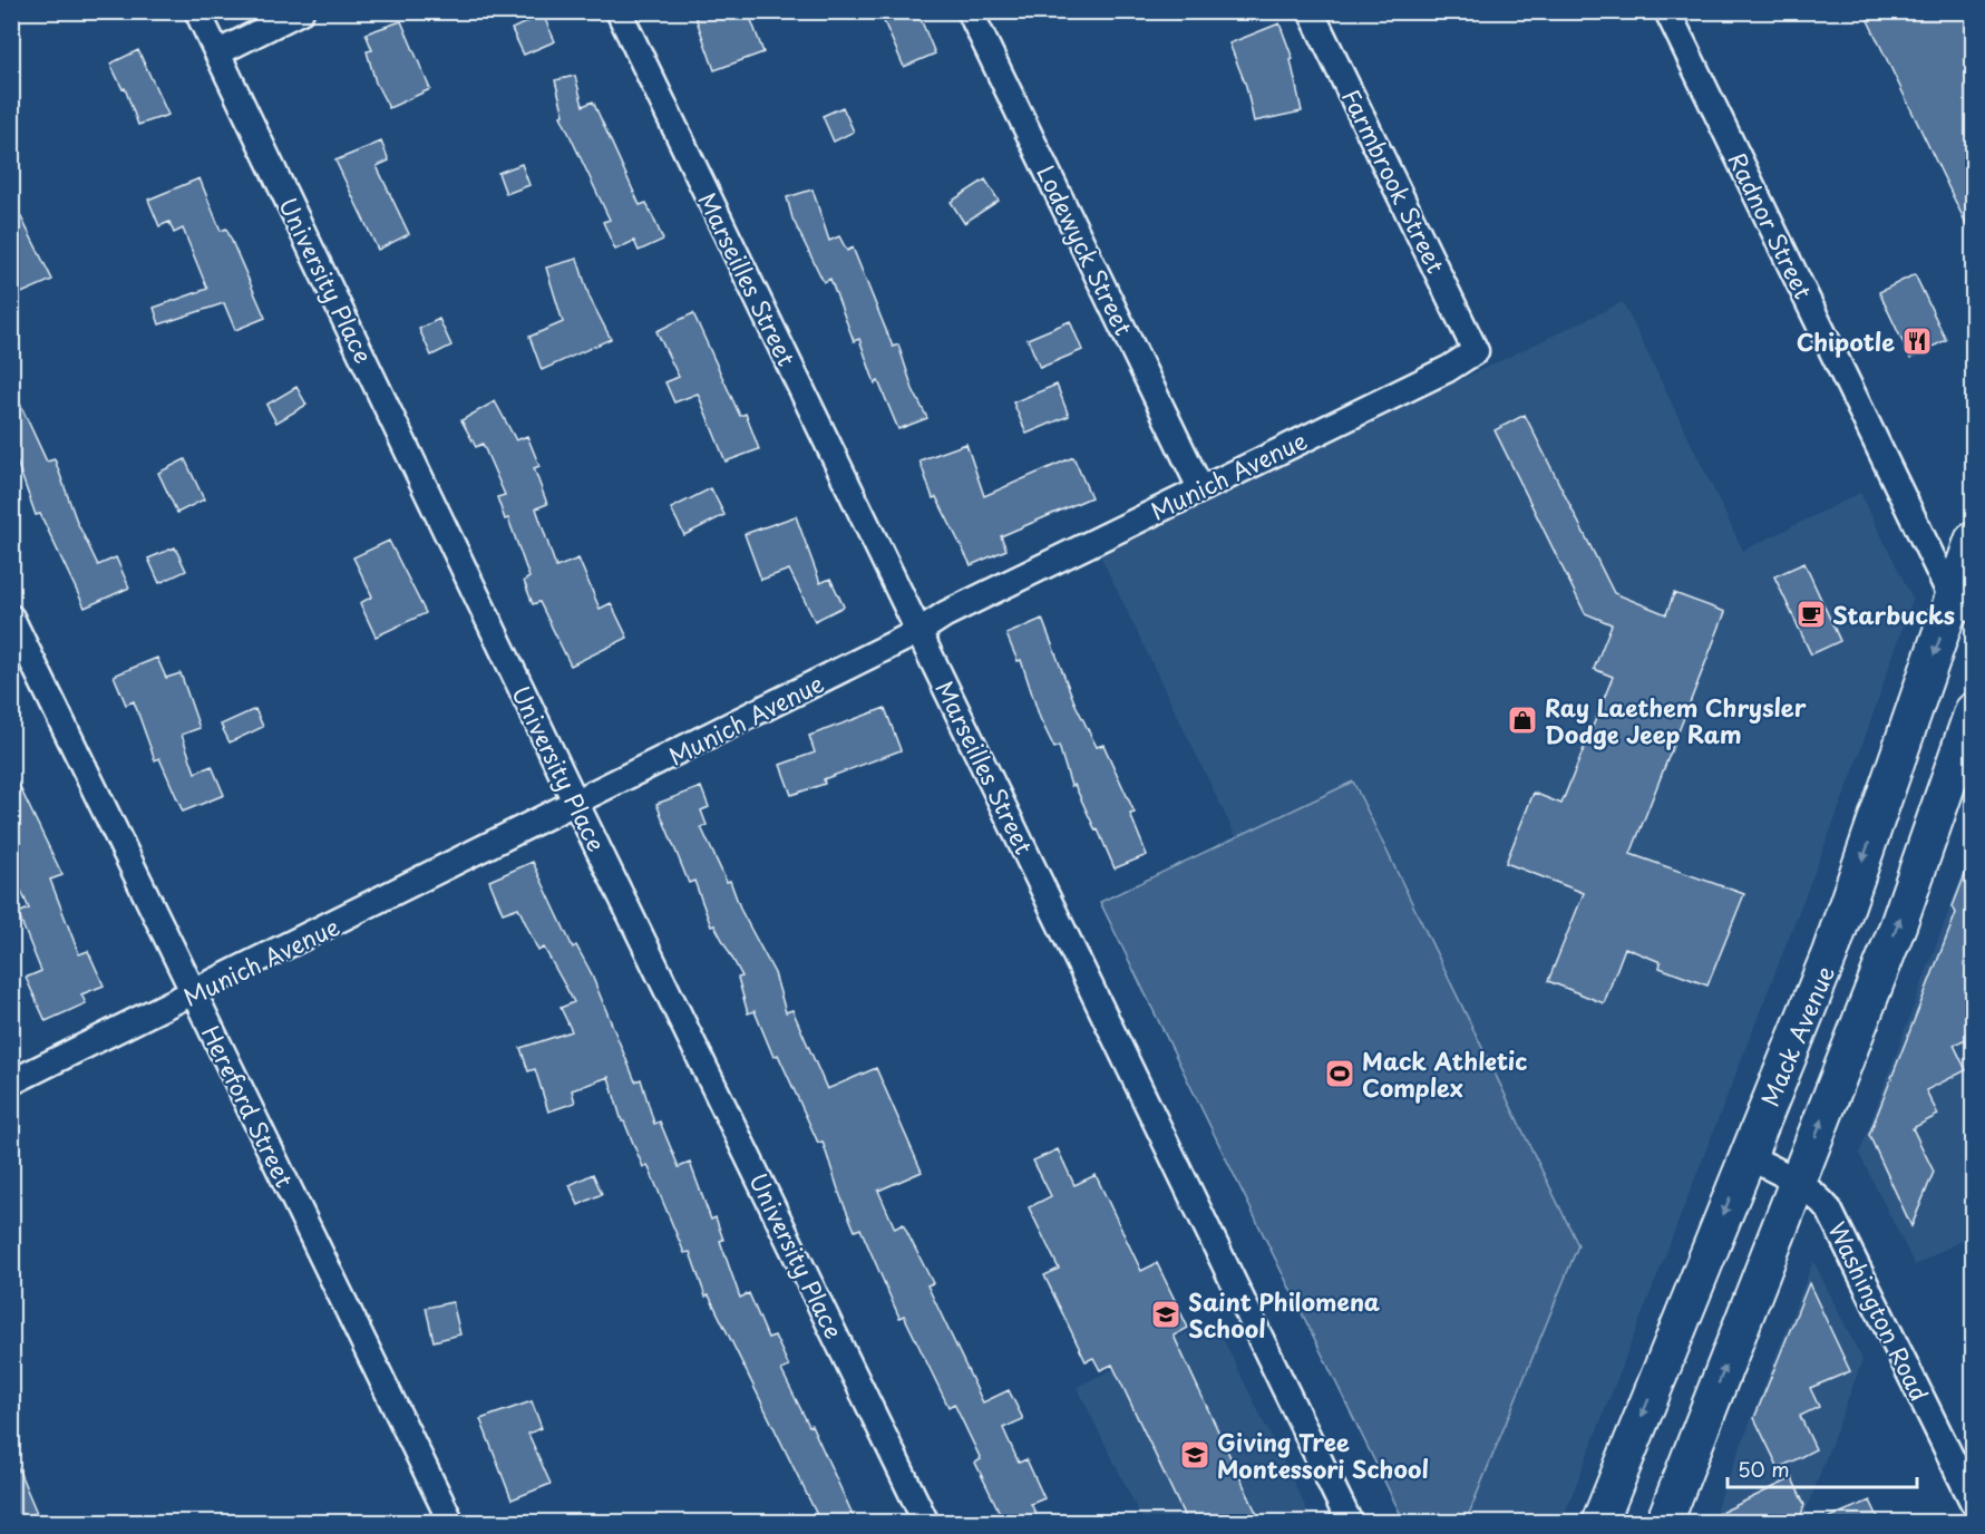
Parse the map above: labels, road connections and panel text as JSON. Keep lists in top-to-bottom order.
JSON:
{
  "streets": {
    "main road": ["Mack Avenue"],
    "street": [
      "Farmbrook Street",
      "Radnor Street",
      "Lodewyck Street",
      "Marseilles Street",
      "University Place",
      "Munich Avenue",
      "Hereford Street",
      "Washington Road"
    ]
  },
  "crossings": [
    ["Farmbrook Street", "Munich Avenue"],
    ["Radnor Street", "Mack Avenue"],
    ["Lodewyck Street", "Munich Avenue"],
    ["Marseilles Street", "Munich Avenue"],
    ["University Place", "Munich Avenue"],
    ["Munich Avenue", "Hereford Street"],
    ["Mack Avenue", "Washington Road"]
  ],
  "places": {
    "restaurant": ["Chipotle"],
    "cafe": ["Starbucks"],
    "shop": ["Ray Laethem Chrysler Dodge Jeep Ram"],
    "sports": ["Mack Athletic Complex"],
    "school or university": ["Saint Philomena School", "Giving Tree Montessori School"]
  },
  "scale_bar": "50 m"
}
